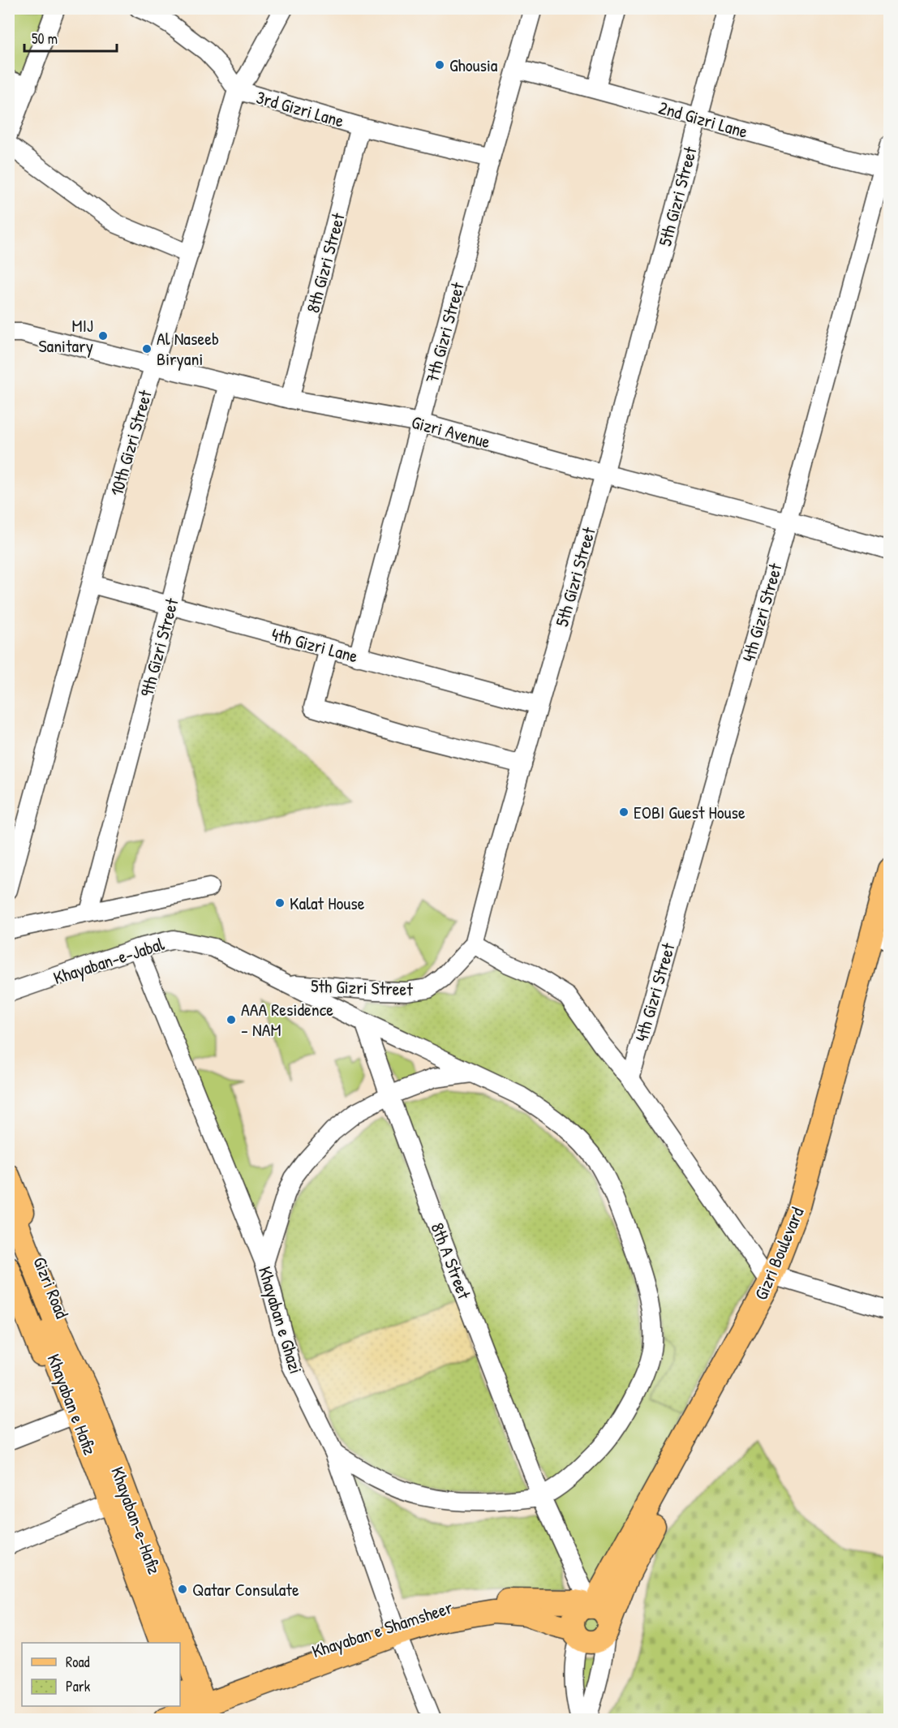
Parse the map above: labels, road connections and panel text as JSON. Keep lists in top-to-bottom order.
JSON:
{
  "streets": {
    "main road": [
      "Gizri Boulevard",
      "Gizri Road",
      "Khayaban e Hafiz",
      "Khayaban-e-Hafiz",
      "Khayaban e Shamsheer"
    ],
    "street": [
      "3rd Gizri Lane",
      "2nd Gizri Lane",
      "5th Gizri Street",
      "8th Gizri Street",
      "7th Gizri Street",
      "Gizri Avenue",
      "10th Gizri Street",
      "4th Gizri Street",
      "4th Gizri Lane",
      "9th Gizri Street",
      "Khayaban-e-Jabal",
      "8th A Street",
      "Khayaban e Ghazi"
    ]
  },
  "crossings": [
    ["3rd Gizri Lane", "8th Gizri Street"],
    ["3rd Gizri Lane", "7th Gizri Street"],
    ["3rd Gizri Lane", "10th Gizri Street"],
    ["2nd Gizri Lane", "5th Gizri Street"],
    ["2nd Gizri Lane", "7th Gizri Street"],
    ["2nd Gizri Lane", "4th Gizri Street"],
    ["5th Gizri Street", "Gizri Avenue"],
    ["5th Gizri Street", "4th Gizri Lane"],
    ["5th Gizri Street", "Khayaban-e-Jabal"],
    ["8th Gizri Street", "Gizri Avenue"],
    ["7th Gizri Street", "Gizri Avenue"],
    ["7th Gizri Street", "4th Gizri Lane"],
    ["Gizri Avenue", "10th Gizri Street"],
    ["Gizri Avenue", "4th Gizri Street"],
    ["Gizri Avenue", "9th Gizri Street"],
    ["10th Gizri Street", "4th Gizri Lane"],
    ["4th Gizri Lane", "9th Gizri Street"],
    ["Khayaban-e-Jabal", "8th A Street"],
    ["Khayaban-e-Jabal", "Khayaban e Ghazi"],
    ["Gizri Boulevard", "8th A Street"],
    ["Gizri Boulevard", "Khayaban e Shamsheer"],
    ["8th A Street", "Khayaban e Shamsheer"],
    ["Gizri Road", "Khayaban e Hafiz"],
    ["Gizri Road", "Khayaban-e-Hafiz"],
    ["Khayaban e Ghazi", "Khayaban e Shamsheer"],
    ["Khayaban-e-Hafiz", "Khayaban e Shamsheer"]
  ],
  "places": [
    "Ghousia",
    "MIJ Sanitary",
    "Al Naseeb Biryani",
    "EOBI Guest House",
    "Kalat House",
    "AAA Residence - NAM",
    "Qatar Consulate"
  ],
  "legend": ["Road", "Park"],
  "scale_bar": "50 m"
}
